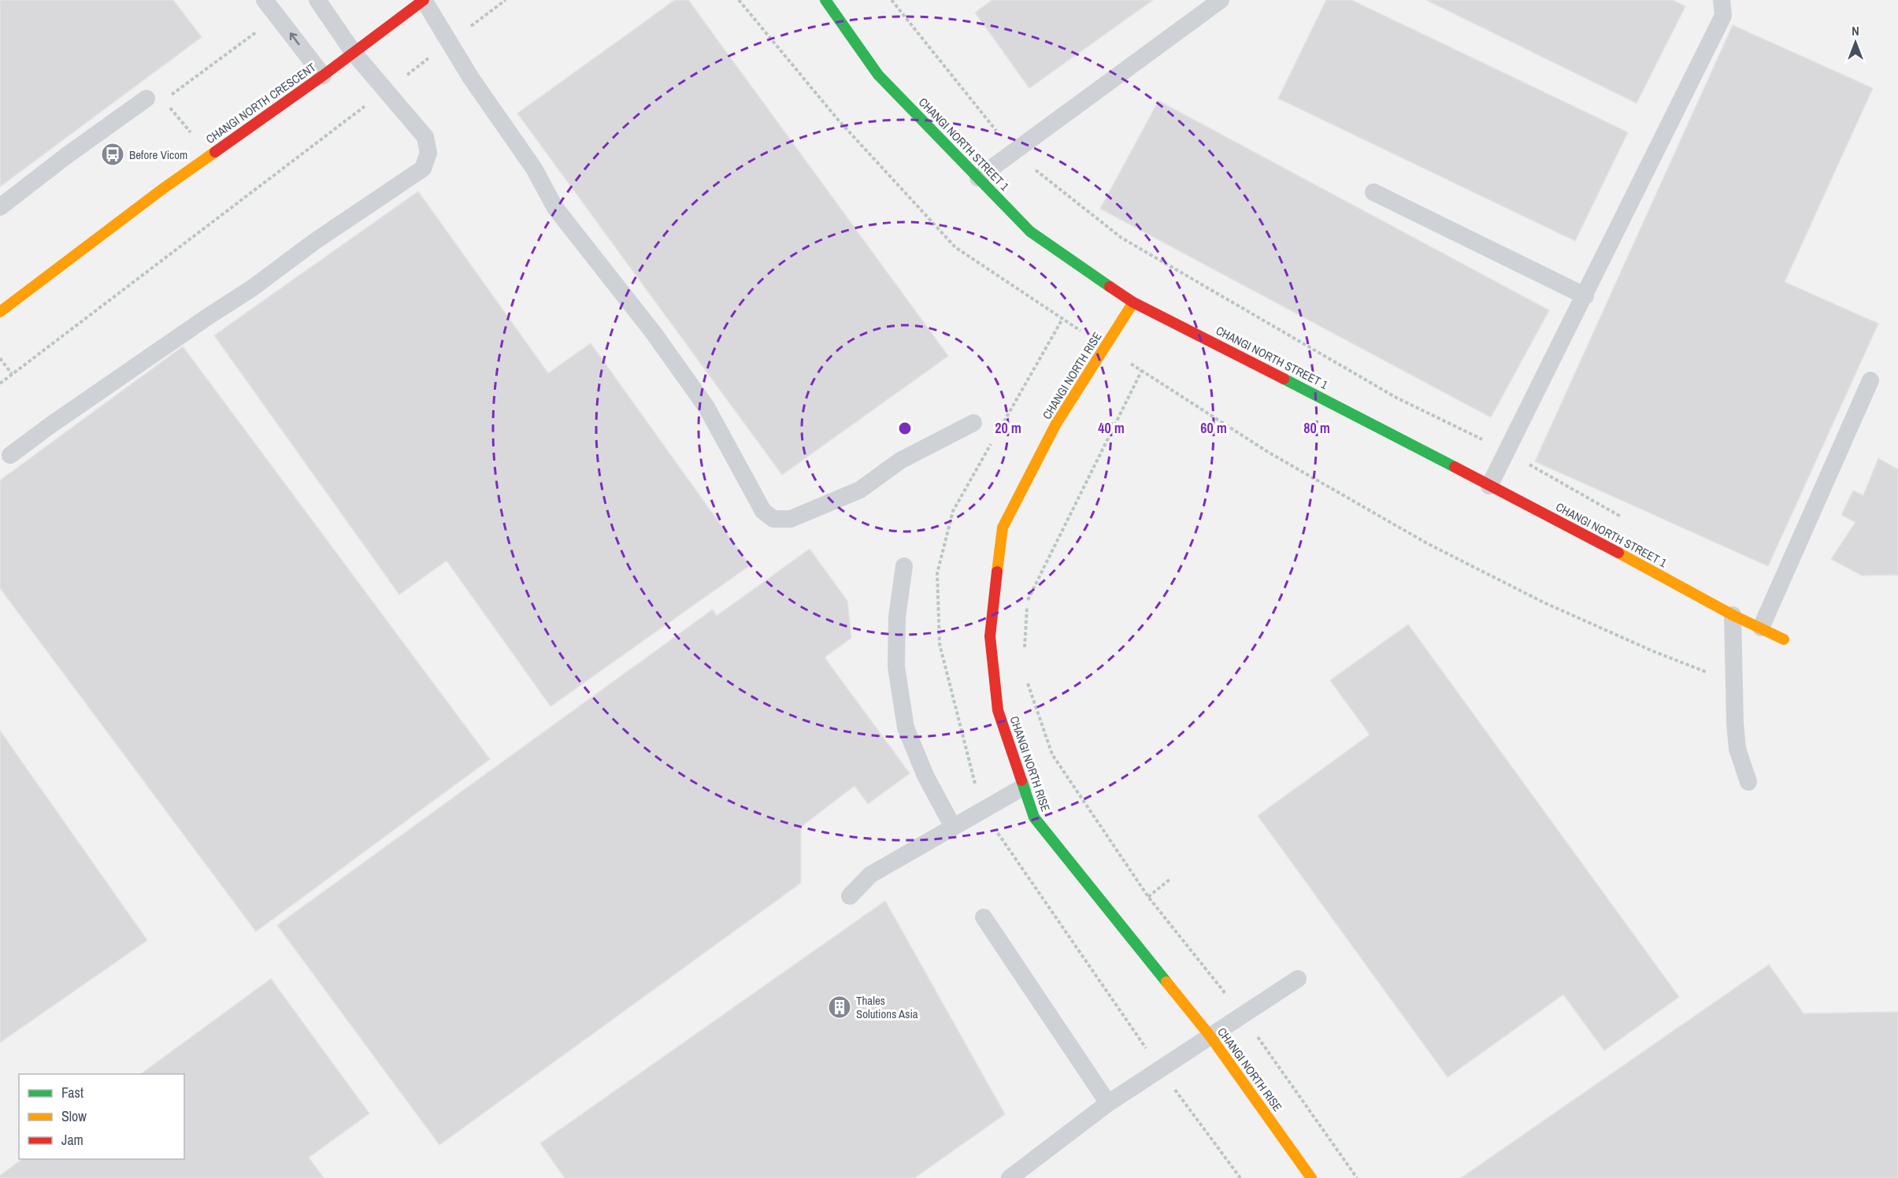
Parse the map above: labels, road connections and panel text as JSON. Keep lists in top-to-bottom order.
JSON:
{
  "streets": {
    "street": ["CHANGI NORTH CRESCENT", "CHANGI NORTH STREET 1", "CHANGI NORTH RISE"]
  },
  "crossings": [
    ["CHANGI NORTH STREET 1", "CHANGI NORTH RISE"]
  ],
  "places": {
    "bus stop": ["Before Vicom"],
    "building": ["Thales Solutions Asia"]
  },
  "legend": ["Fast", "Slow", "Jam"],
  "north": "top",
  "rings": [
    "20 m",
    "40 m",
    "60 m",
    "80 m"
  ]
}
